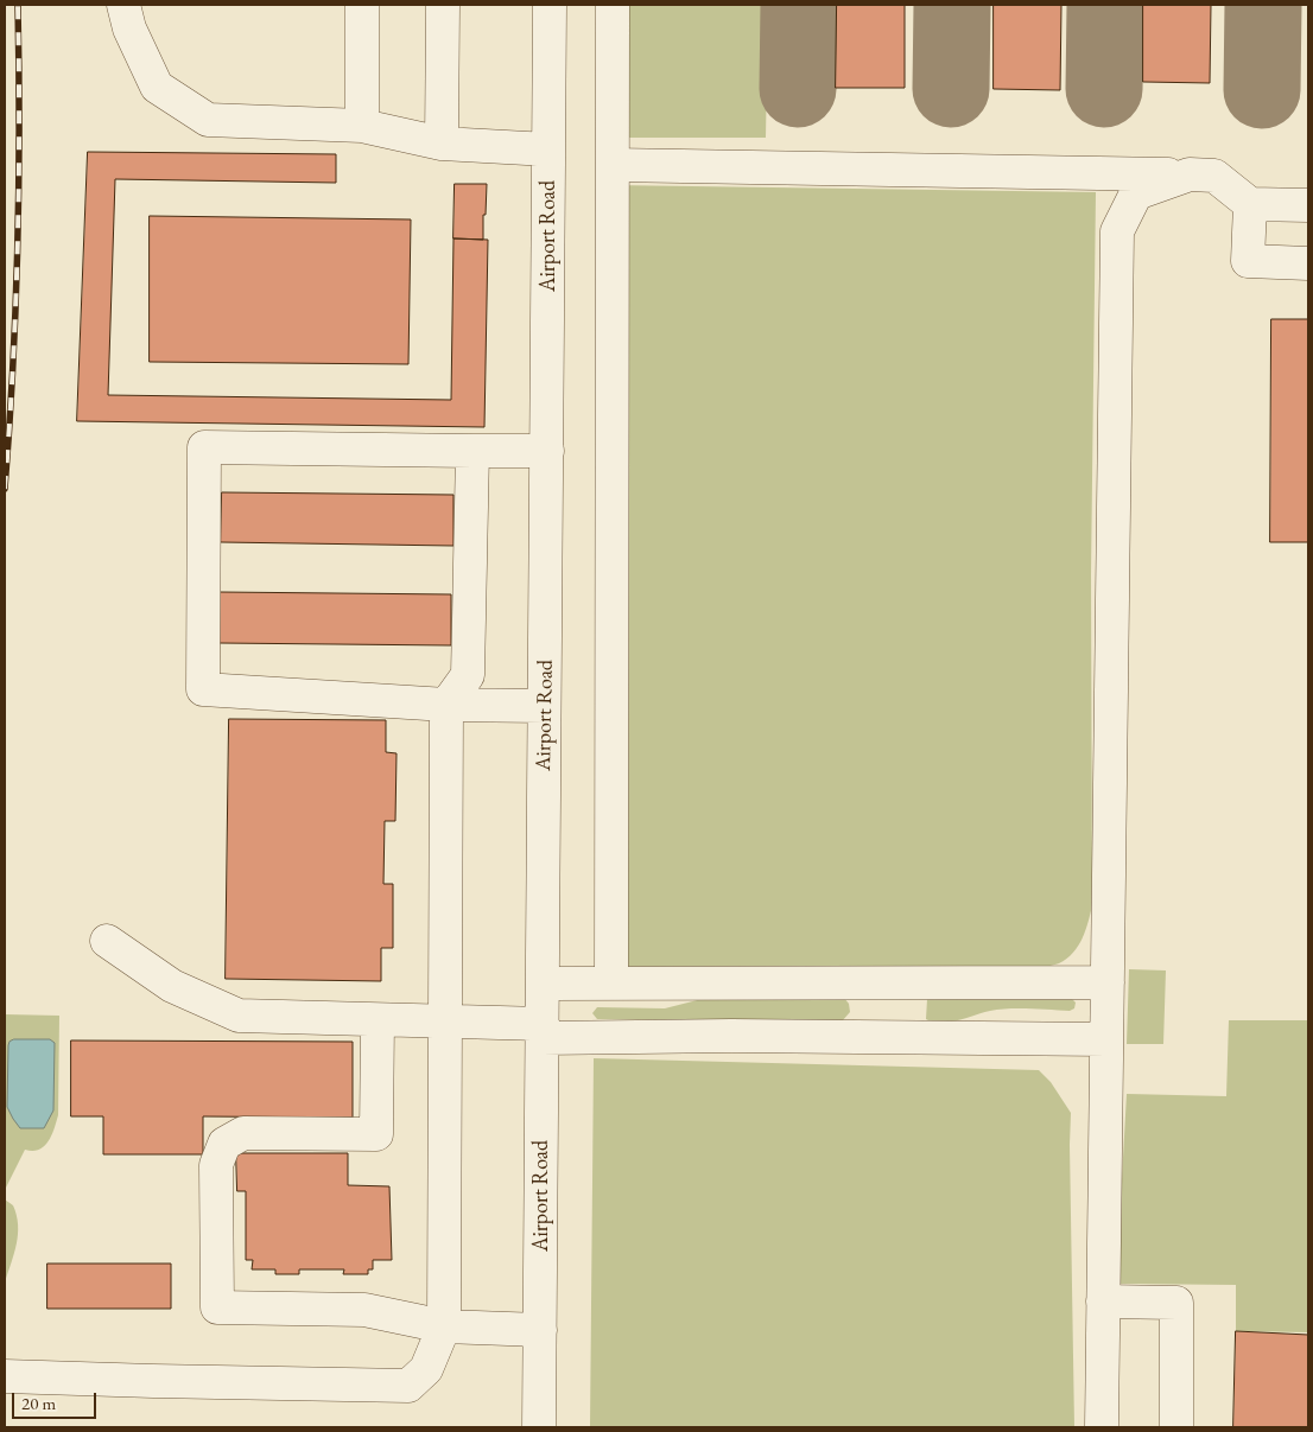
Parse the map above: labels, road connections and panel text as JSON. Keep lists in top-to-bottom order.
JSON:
{
  "streets": {
    "street": ["Airport Road"]
  },
  "scale_bar": "20 m"
}
